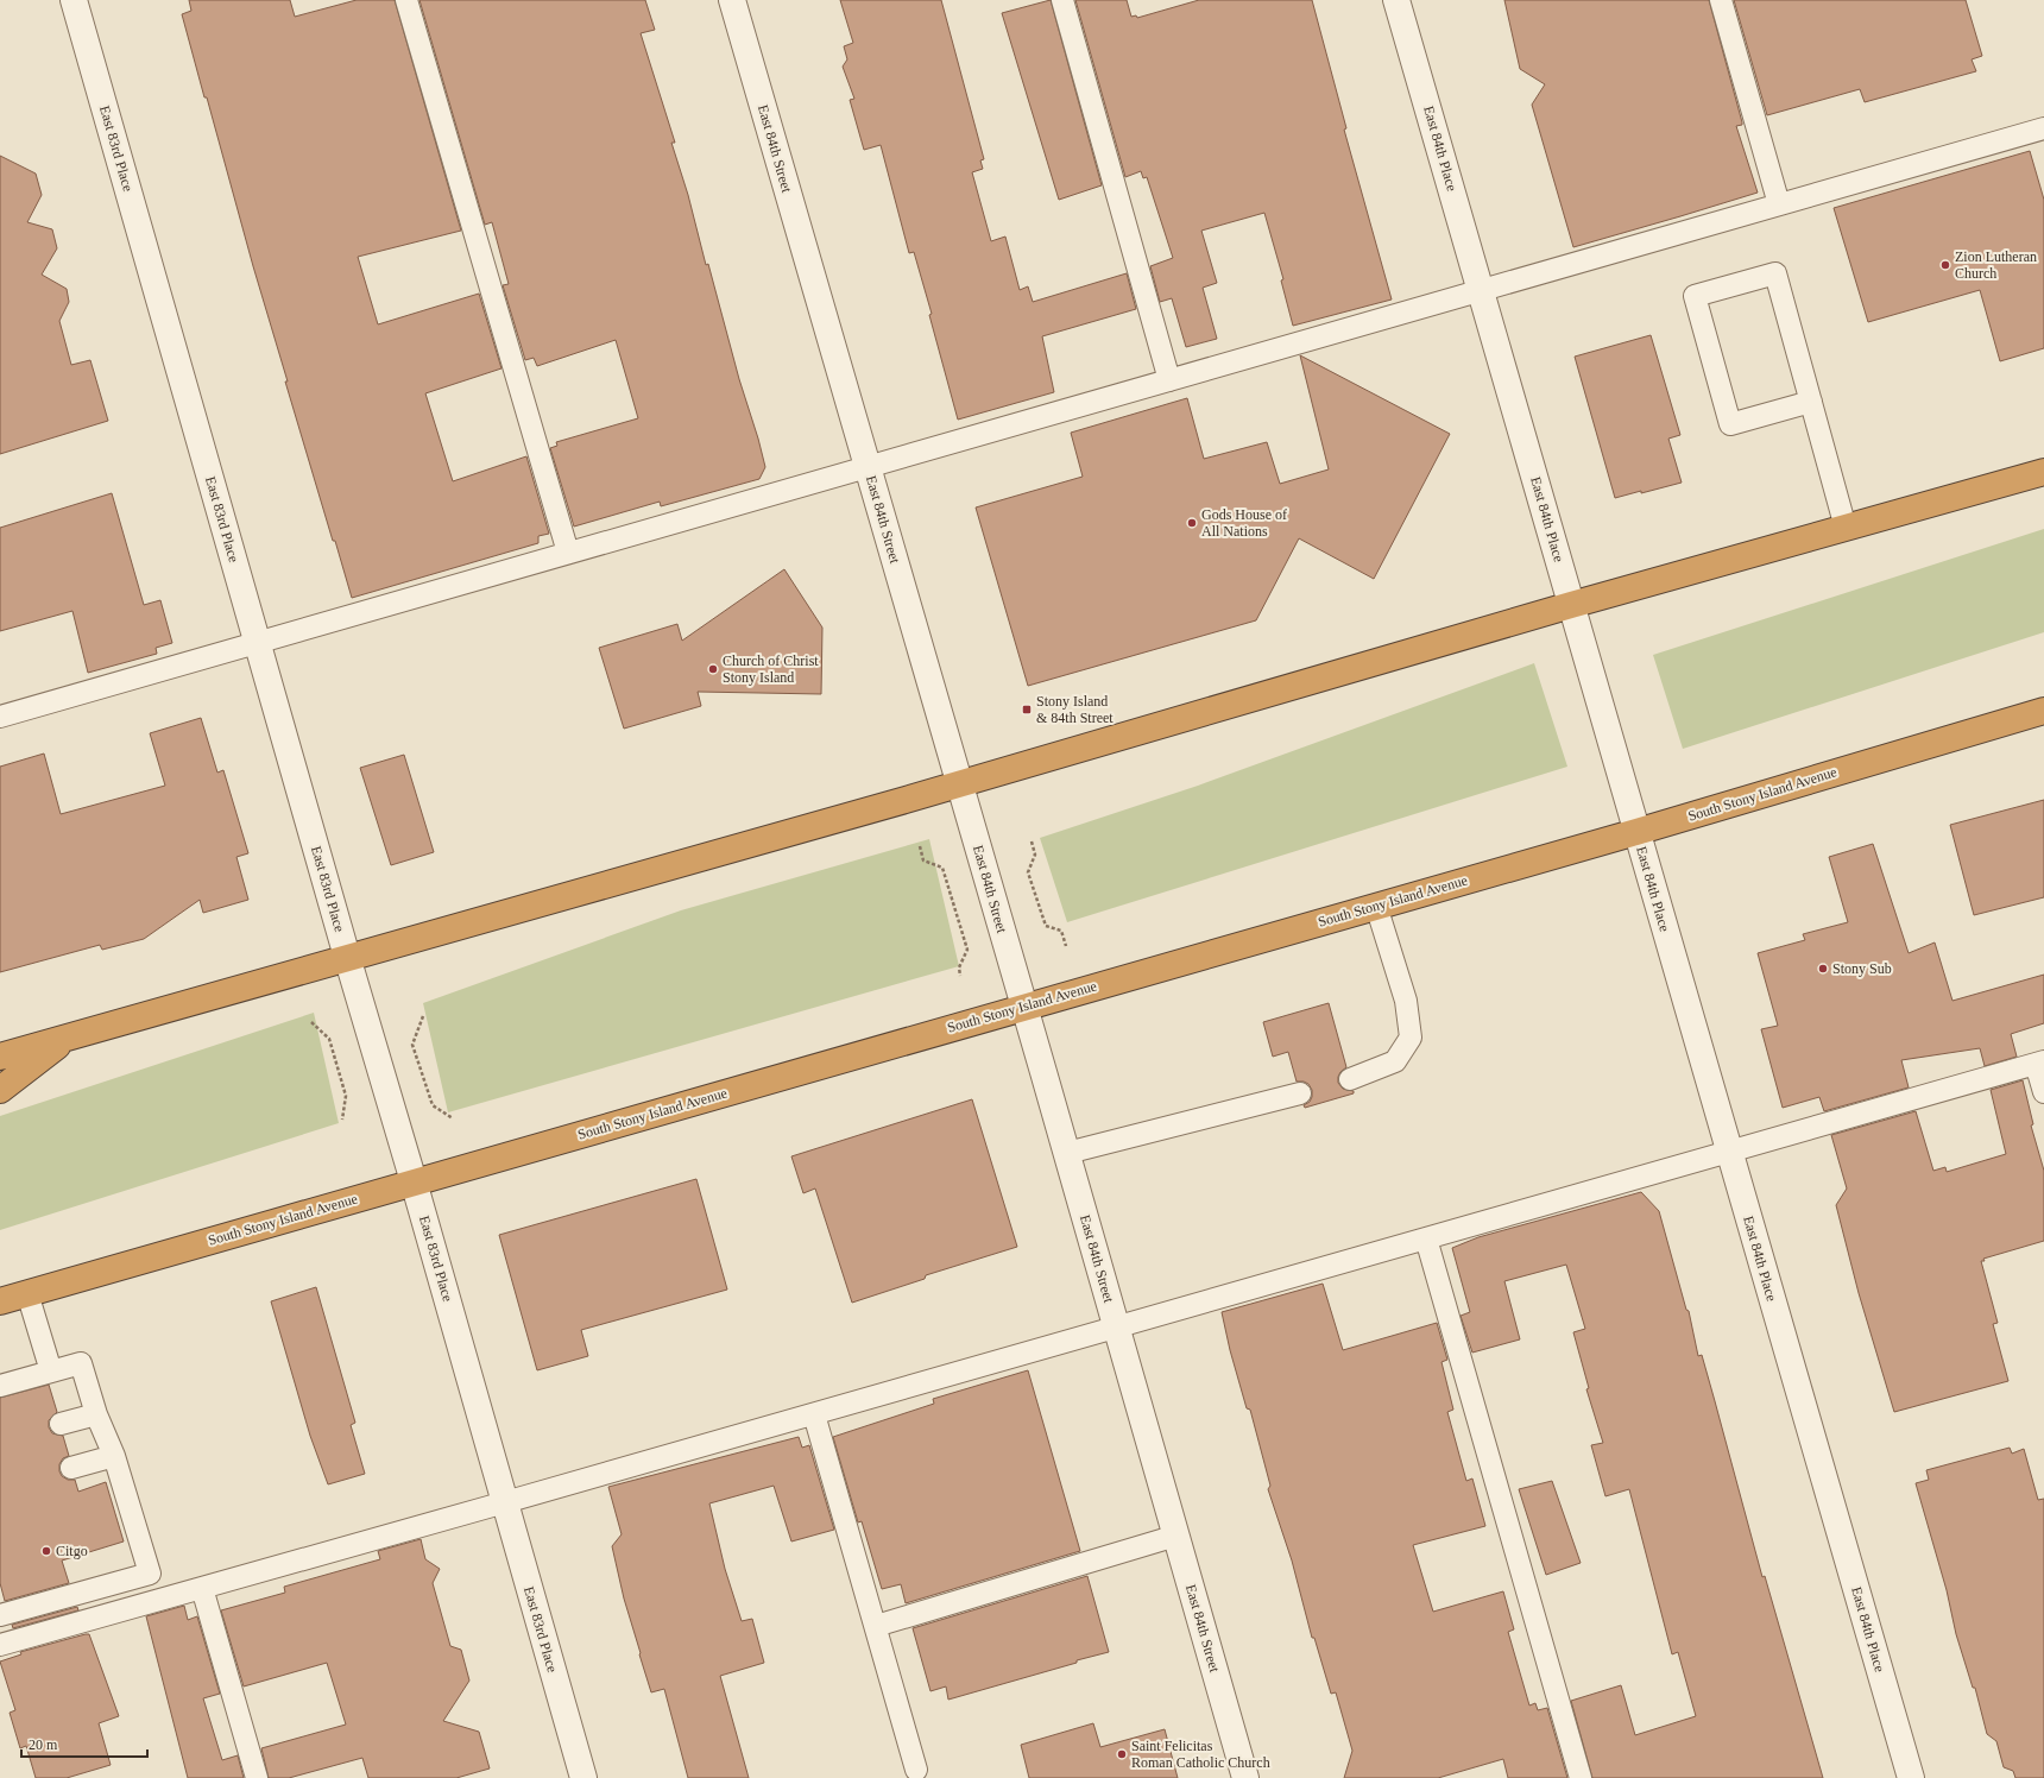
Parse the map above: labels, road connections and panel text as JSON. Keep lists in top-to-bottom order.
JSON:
{
  "streets": {
    "highway": ["South Stony Island Avenue"],
    "street": ["East 83rd Place", "East 84th Street", "East 84th Place"]
  },
  "crossings": [
    ["East 83rd Place", "South Stony Island Avenue"],
    ["East 84th Street", "South Stony Island Avenue"],
    ["East 84th Place", "South Stony Island Avenue"]
  ],
  "places": {
    "other": [
      "Zion Lutheran Church",
      "Gods House of All Nations",
      "Church of Christ Stony Island",
      "Stony Sub",
      "Citgo",
      "Saint Felicitas Roman Catholic Church"
    ],
    "transit": ["Stony Island & 84th Street"]
  },
  "scale_bar": "20 m"
}
